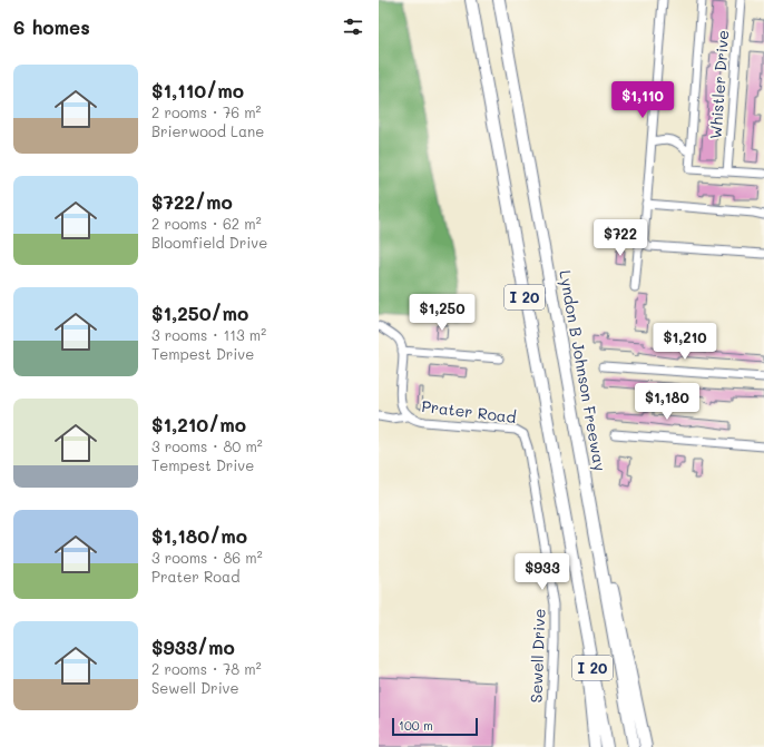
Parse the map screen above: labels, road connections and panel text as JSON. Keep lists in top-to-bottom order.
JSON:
{
  "streets": {
    "highway": ["I 20", "Lyndon B Johnson Freeway"],
    "street": ["Whistler Drive", "Prater Road", "Sewell Drive"]
  },
  "crossings": [
    ["Prater Road", "Sewell Drive"]
  ],
  "scale_bar": "100 m",
  "page": {
    "heading": "6 homes",
    "list": [
      {
        "name": "$1,110/mo",
        "note": "2 rooms · 76 m² · Brierwood Lane"
      },
      {
        "name": "$722/mo",
        "note": "2 rooms · 62 m² · Bloomfield Drive"
      },
      {
        "name": "$1,250/mo",
        "note": "3 rooms · 113 m² · Tempest Drive"
      },
      {
        "name": "$1,210/mo",
        "note": "3 rooms · 80 m² · Tempest Drive"
      },
      {
        "name": "$1,180/mo",
        "note": "3 rooms · 86 m² · Prater Road"
      },
      {
        "name": "$933/mo",
        "note": "2 rooms · 78 m² · Sewell Drive"
      }
    ],
    "price": [
      "$1,110",
      "$722",
      "$1,250",
      "$1,210",
      "$1,180",
      "$933"
    ],
    "scale": "100 m"
  }
}
